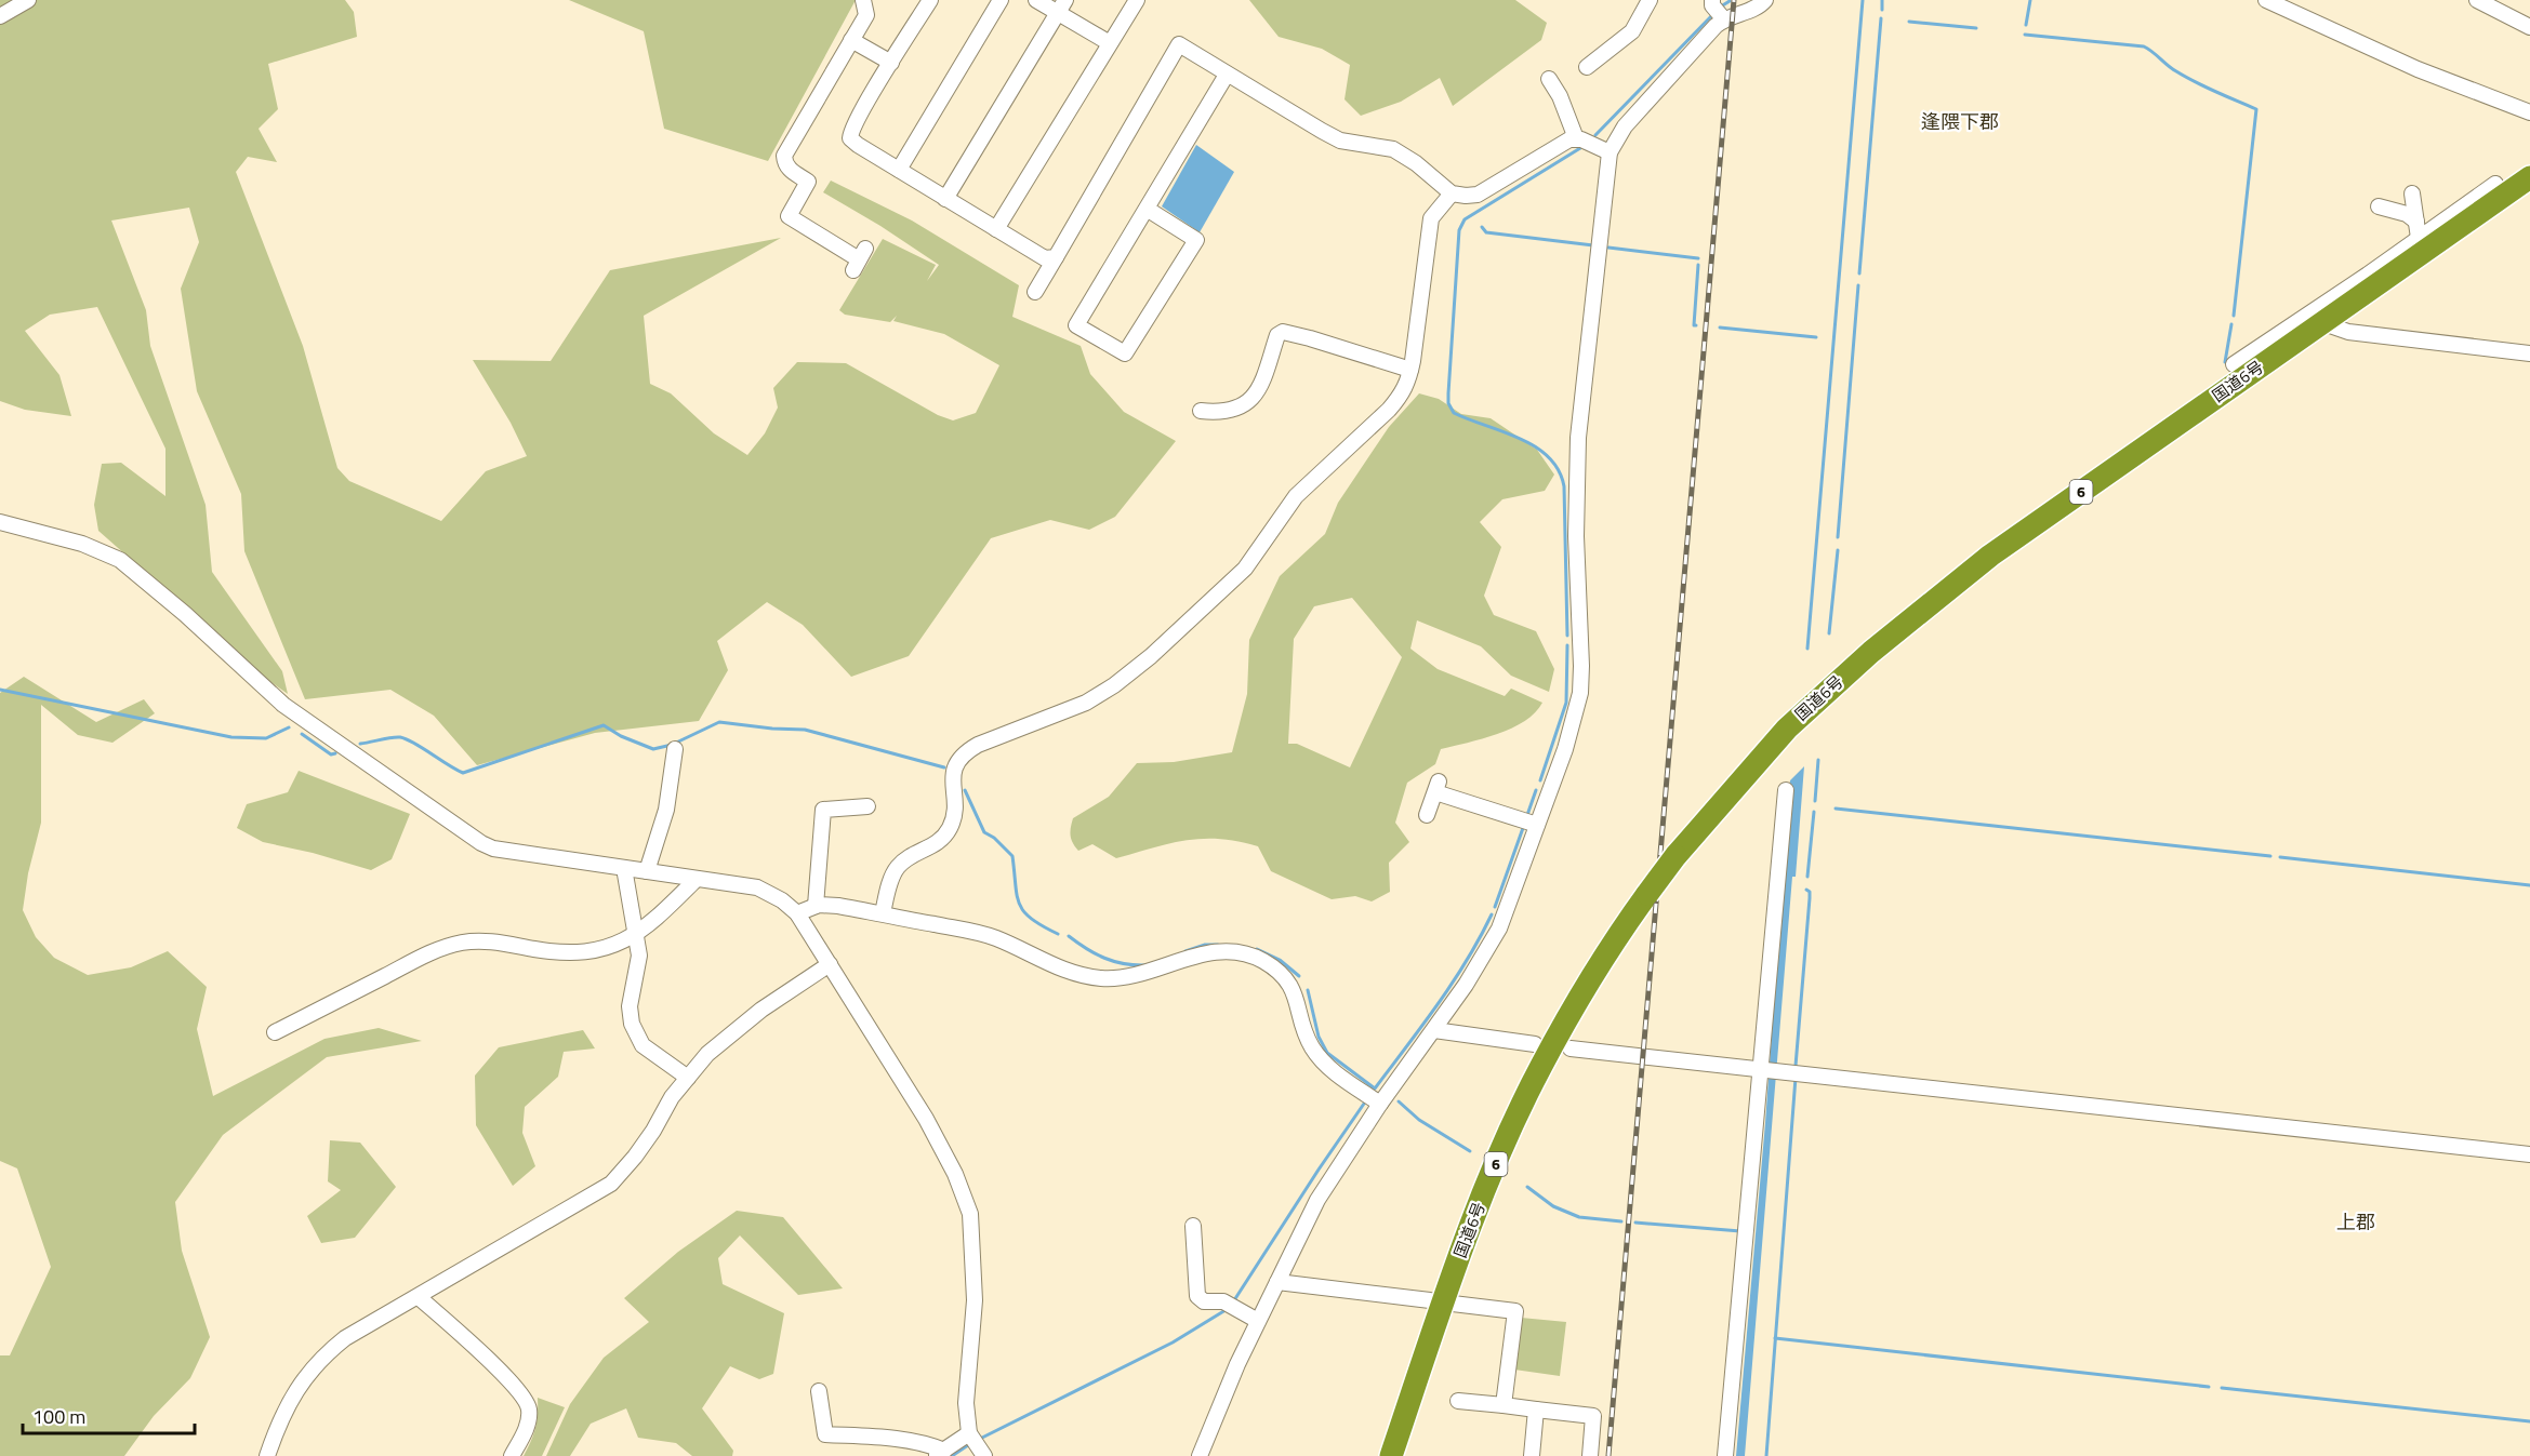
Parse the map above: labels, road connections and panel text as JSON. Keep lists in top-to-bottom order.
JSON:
{
  "streets": {
    "highway": ["国道6号", "6"]
  },
  "districts": ["逢隈下郡", "上郡"],
  "scale_bar": "100 m"
}
